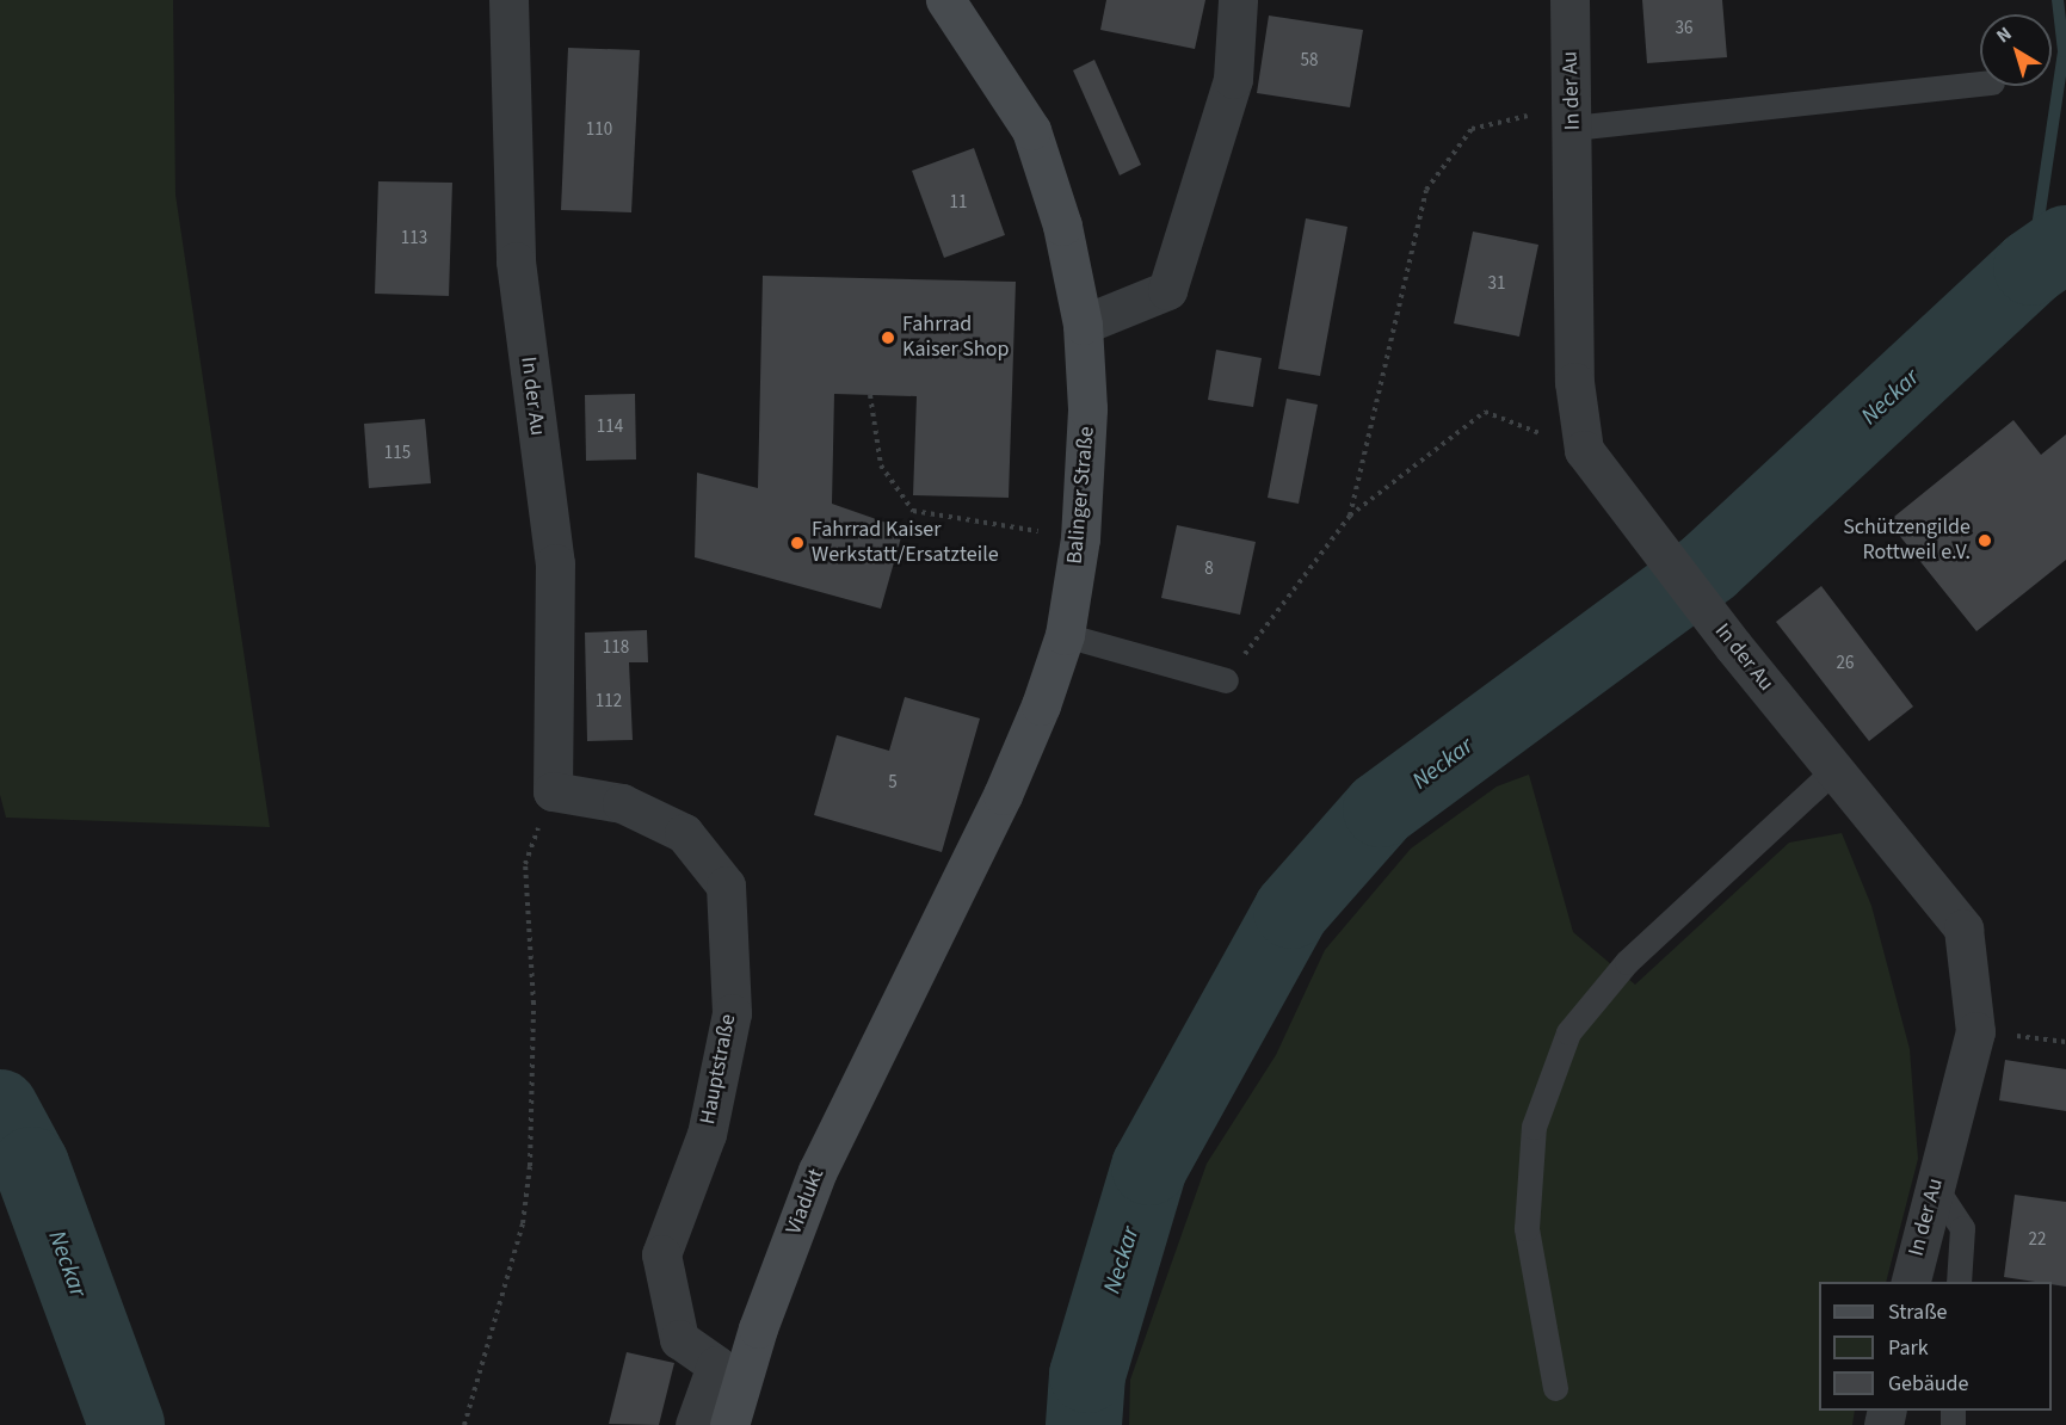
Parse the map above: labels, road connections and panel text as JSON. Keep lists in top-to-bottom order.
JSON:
{
  "streets": {
    "main road": ["Balinger Straße", "Viadukt"],
    "street": ["In der Au", "Hauptstraße"]
  },
  "crossings": [
    ["In der Au", "Hauptstraße"],
    ["Balinger Straße", "Viadukt"]
  ],
  "water": ["Neckar"],
  "places": ["Fahrrad Kaiser Shop", "Schützengilde Rottweil e.V.", "Fahrrad Kaiser Werkstatt/Ersatzteile"],
  "house_numbers": [
    "36",
    "58",
    "110",
    "11",
    "113",
    "31",
    "114",
    "115",
    "8",
    "118",
    "26",
    "112",
    "5",
    "22"
  ],
  "legend": ["Straße", "Park", "Gebäude"],
  "north": "top left"
}
